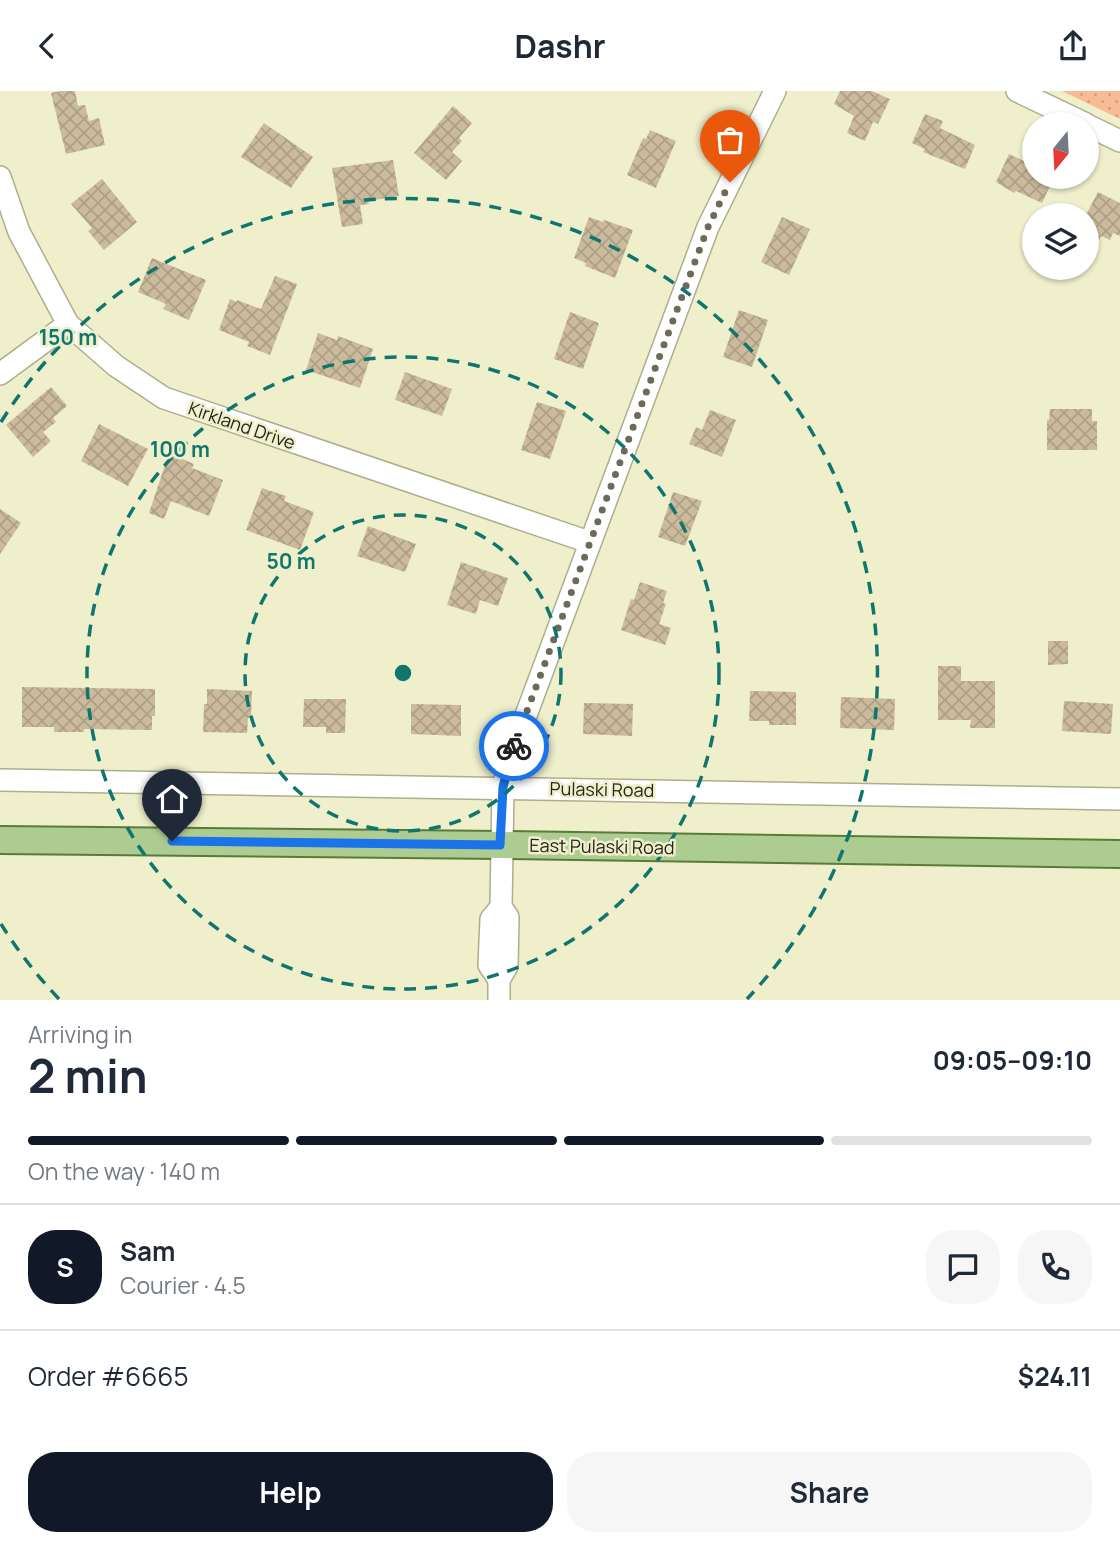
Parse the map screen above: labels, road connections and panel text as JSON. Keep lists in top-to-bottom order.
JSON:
{
  "streets": {
    "main road": ["East Pulaski Road"],
    "street": ["Kirkland Drive", "Pulaski Road"]
  },
  "north": "bottom",
  "page": {
    "header": "Dashr",
    "heading": ["2 min", "Arriving in", "09:05–09:10"],
    "panel": [
      "Sam",
      "Courier · 4.5",
      "Order #6665",
      "$24.11"
    ],
    "bar": "On the way · 140 m",
    "round": "S",
    "buttons": ["Help", "Share"]
  },
  "rings": ["150 m", "100 m", "50 m"]
}
